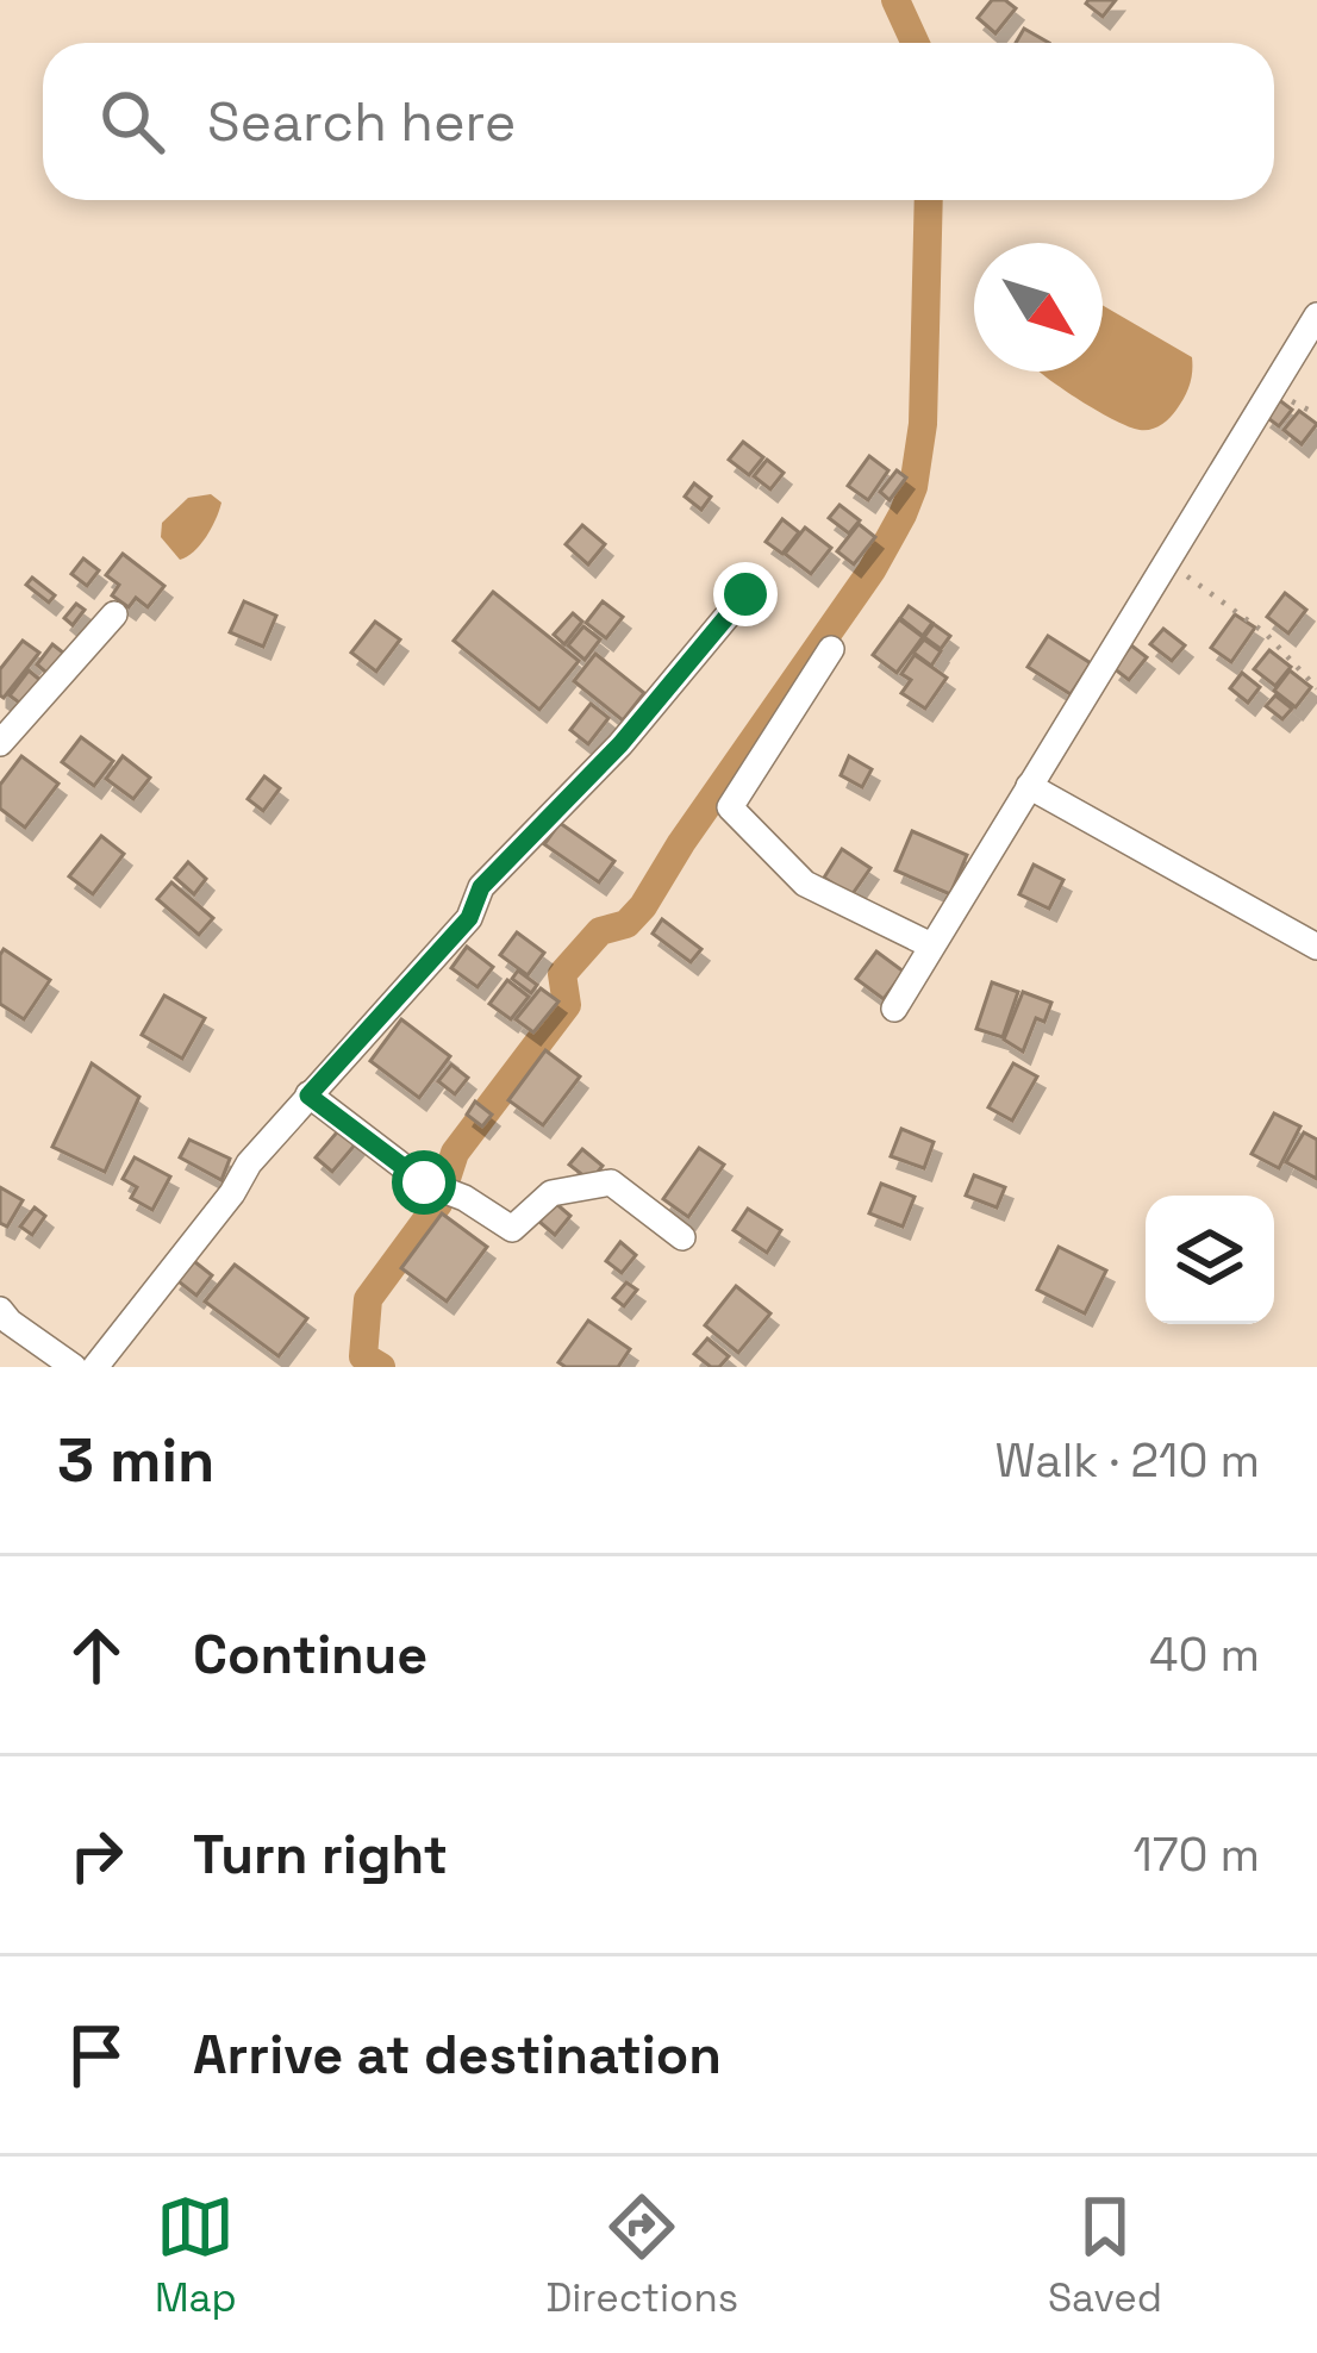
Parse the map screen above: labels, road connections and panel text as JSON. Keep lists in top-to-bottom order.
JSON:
{
  "north": "bottom right",
  "page": {
    "search": "Search here",
    "heading": ["3 min", "Walk · 210 m"],
    "list": [
      ["Continue", "40 m"],
      ["Turn right", "170 m"],
      "Arrive at destination"
    ],
    "nav": ["Map", "Directions", "Saved"]
  }
}
